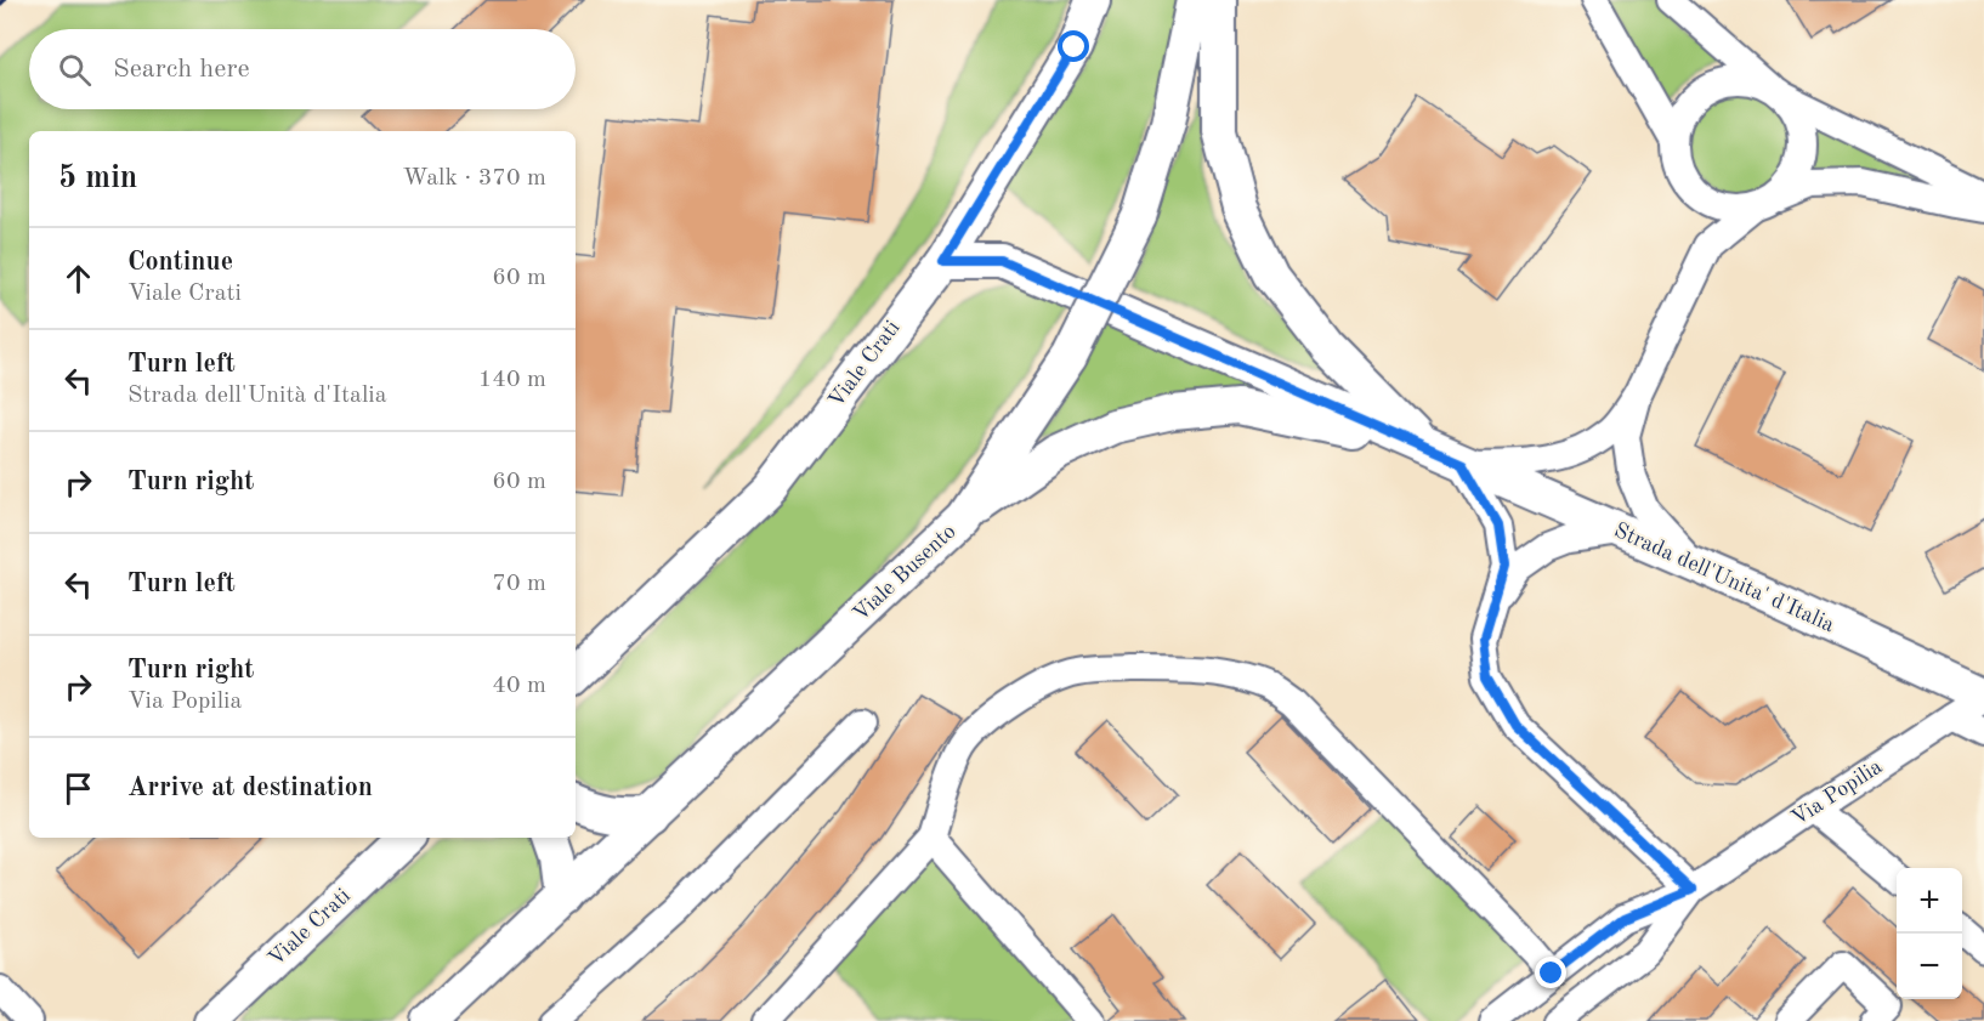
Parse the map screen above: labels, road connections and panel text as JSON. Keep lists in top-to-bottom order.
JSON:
{
  "streets": {
    "main road": ["Viale Crati", "Viale Busento", "Strada dell'Unita' d'Italia"],
    "street": ["Via Popilia"]
  },
  "crossings": [
    ["Strada dell'Unita' d'Italia", "Via Popilia"]
  ],
  "page": {
    "search": "Search here",
    "heading": ["5 min", "Walk · 370 m"],
    "list": [
      ["Continue", "Viale Crati", "60 m"],
      ["Turn left", "Strada dell'Unità d'Italia", "140 m"],
      ["Turn right", "60 m"],
      ["Turn left", "70 m"],
      ["Turn right", "Via Popilia", "40 m"],
      "Arrive at destination"
    ],
    "map_buttons": ["+", "−"]
  }
}
